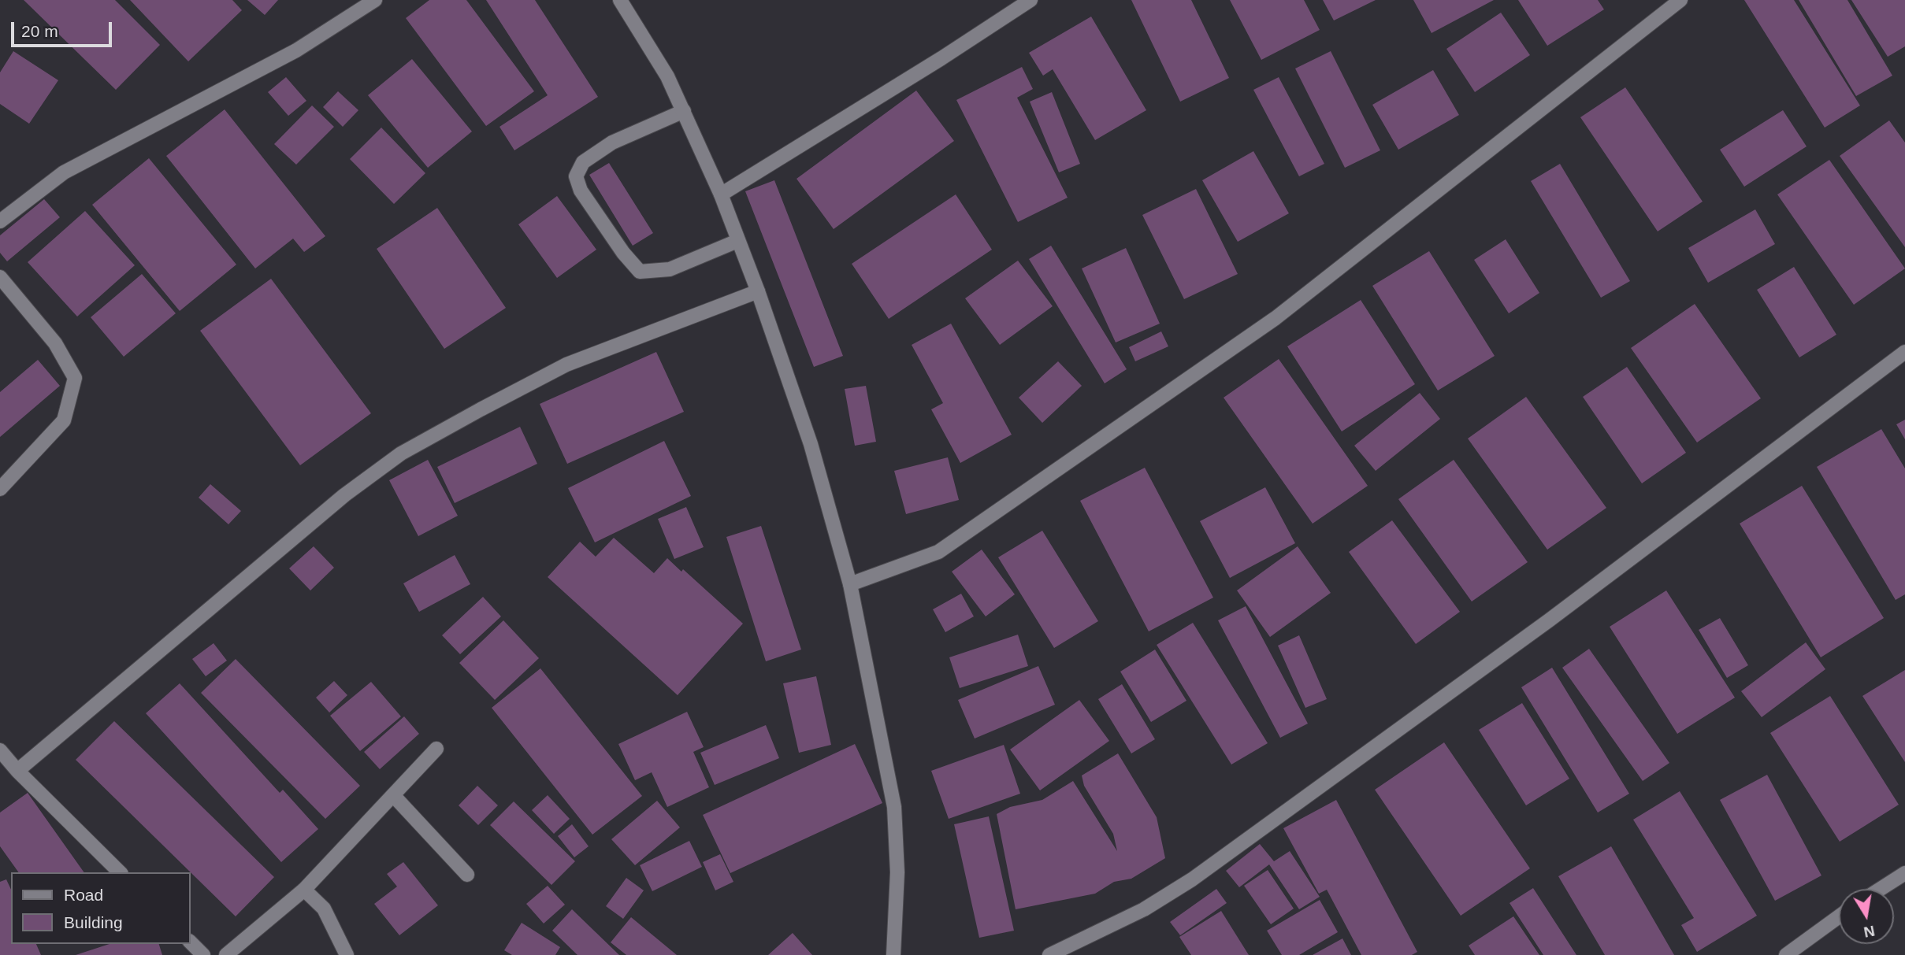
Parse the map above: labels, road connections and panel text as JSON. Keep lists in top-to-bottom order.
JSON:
{
  "legend": ["Road", "Building"],
  "scale_bar": "20 m",
  "north": "bottom"
}
